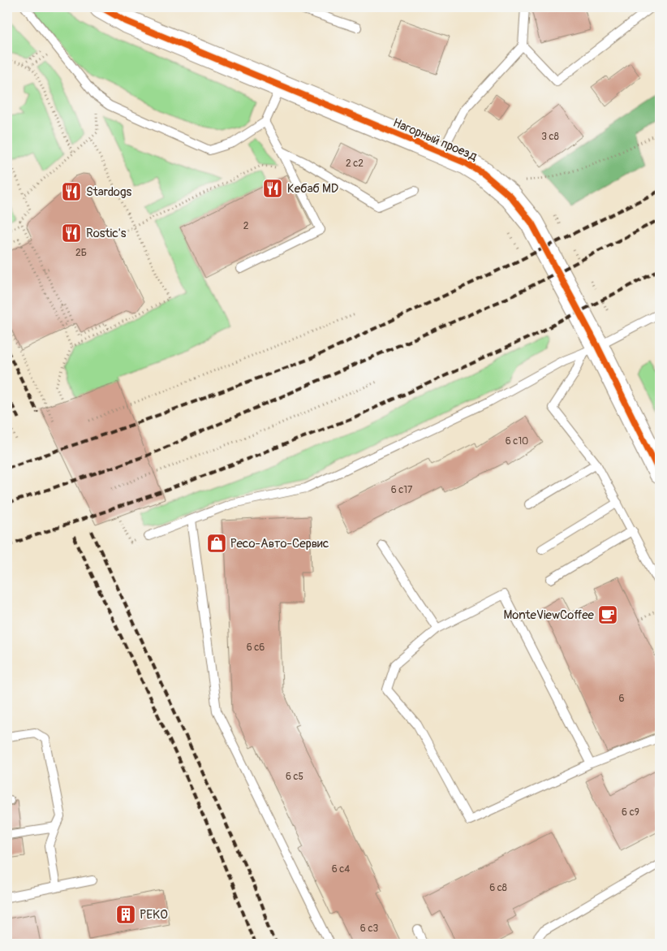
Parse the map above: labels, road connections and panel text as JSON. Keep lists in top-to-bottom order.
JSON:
{
  "streets": {
    "street": ["Нагорный проезд"]
  },
  "places": {
    "restaurant": ["Кебаб MD", "Stardogs", "Rostic's"],
    "shop": ["Ресо-Авто-Сервис"],
    "cafe": ["MonteViewCoffee"],
    "building": ["PEKO"]
  },
  "house_numbers": [
    "3 с8",
    "2 с2",
    "2",
    "2Б",
    "6 с10",
    "6 с17",
    "6 с6",
    "6",
    "6 с5",
    "6 с9",
    "6 с4",
    "6 с8",
    "6 с3"
  ]
}
